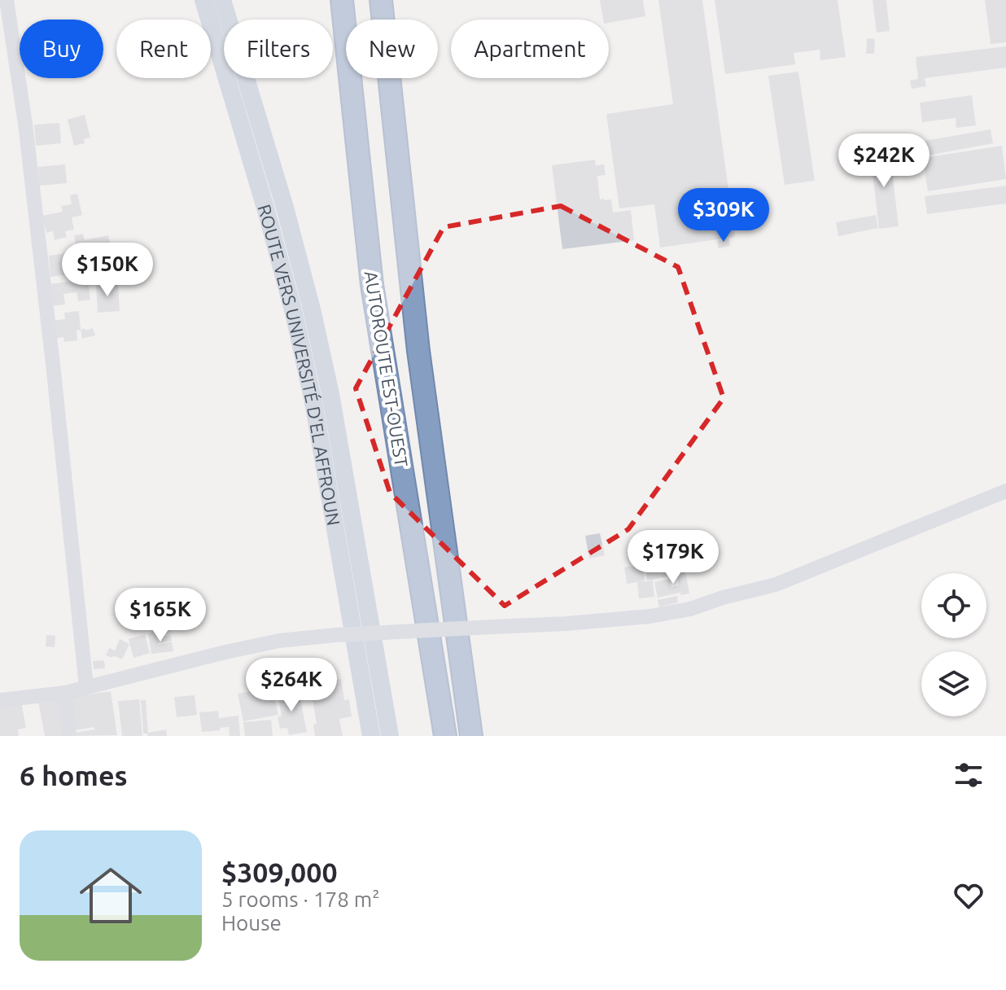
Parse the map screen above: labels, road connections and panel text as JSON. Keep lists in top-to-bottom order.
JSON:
{
  "streets": {
    "highway": ["AUTOROUTE EST-OUEST"],
    "main road": ["ROUTE VERS UNIVERSITÉ D'EL AFFROUN"]
  },
  "page": {
    "chip": [
      "Buy",
      "Rent",
      "Filters",
      "New",
      "Apartment"
    ],
    "price": [
      "$242K",
      "$309K",
      "$150K",
      "$179K",
      "$165K",
      "$264K"
    ],
    "heading": "6 homes",
    "list": [
      {
        "name": "$309,000",
        "note": "5 rooms · 178 m² · House"
      }
    ]
  }
}
